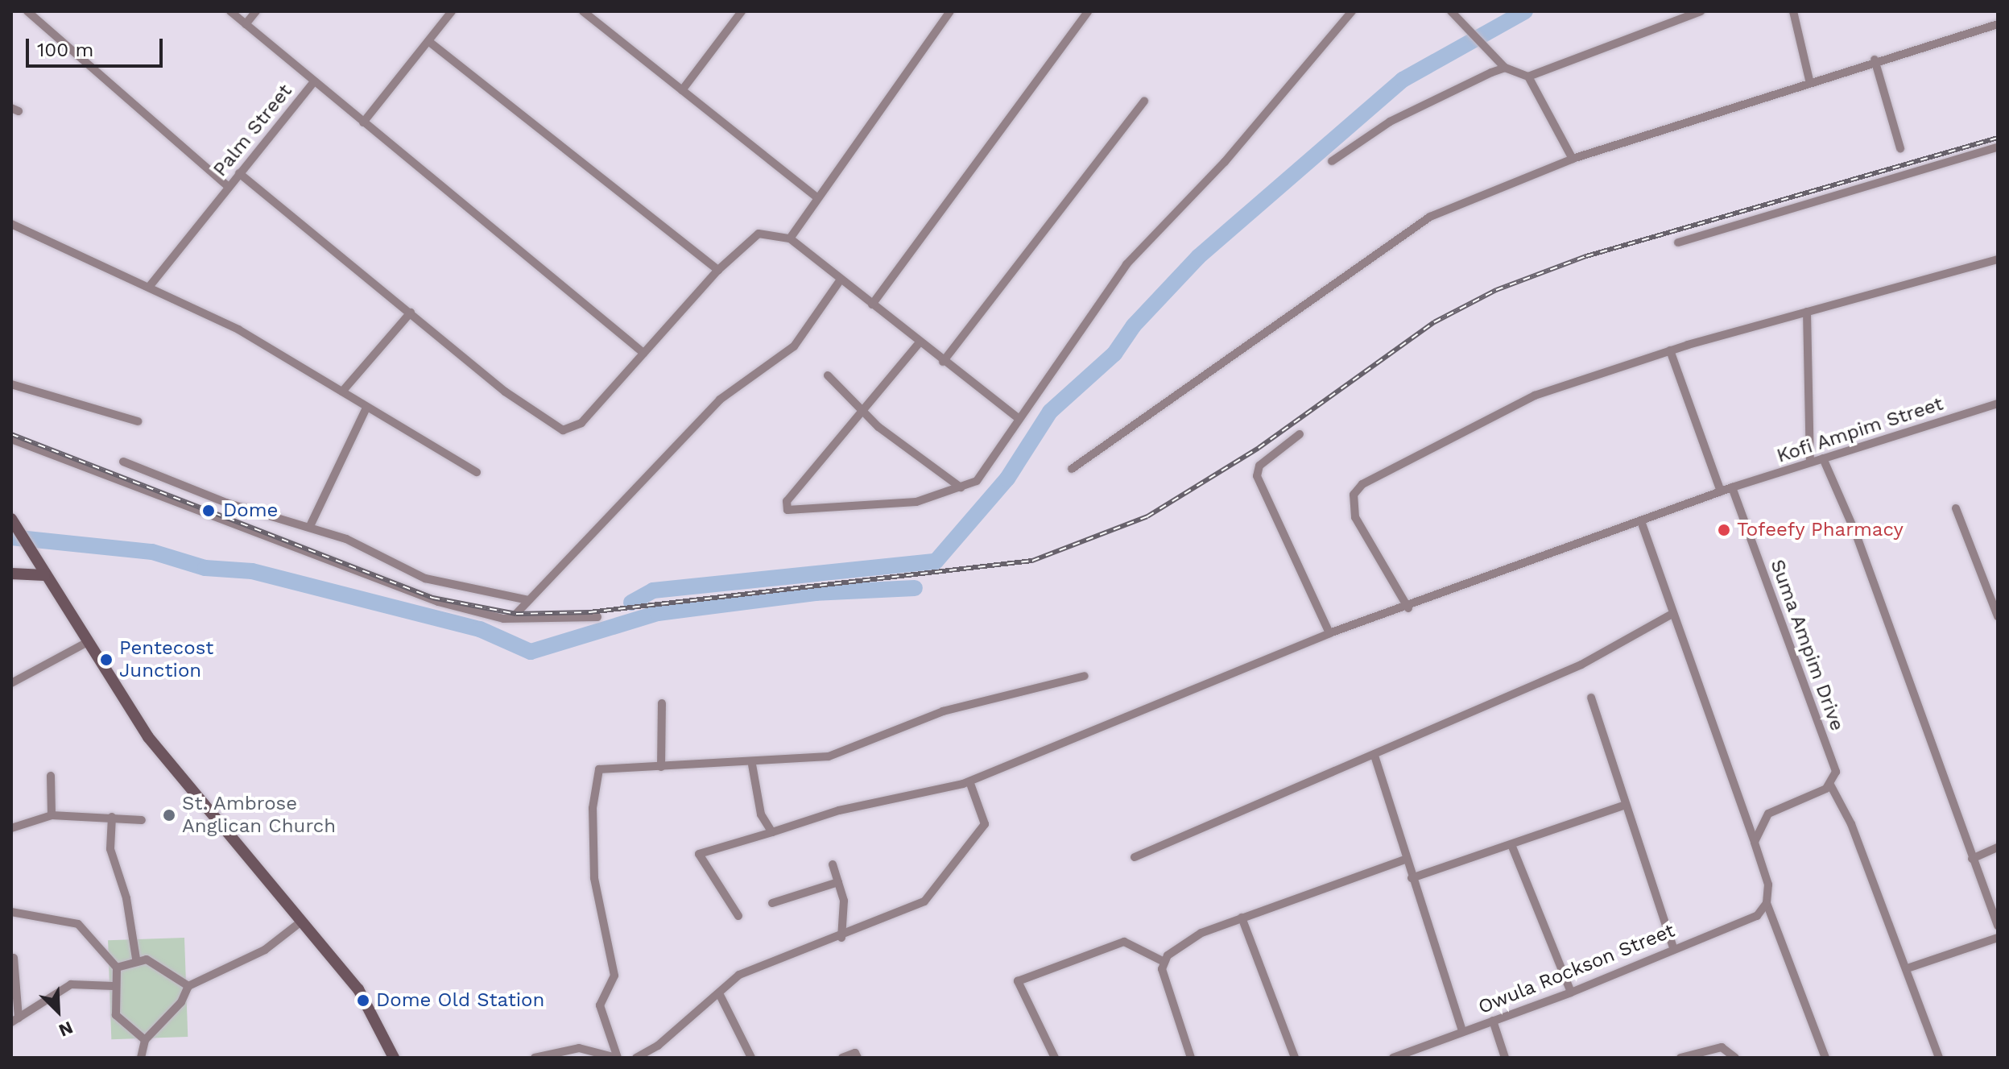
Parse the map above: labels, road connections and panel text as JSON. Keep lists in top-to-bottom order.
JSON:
{
  "streets": {
    "street": [
      "Palm Street",
      "Kofi Ampim Street",
      "Suma Ampim Drive",
      "Owula Rockson Street"
    ]
  },
  "crossings": [
    ["Kofi Ampim Street", "Suma Ampim Drive"]
  ],
  "places": [
    "Dome",
    "Tofeefy Pharmacy",
    "Pentecost Junction",
    "St. Ambrose Anglican Church",
    "Dome Old Station"
  ],
  "scale_bar": "100 m",
  "north": "bottom right"
}
